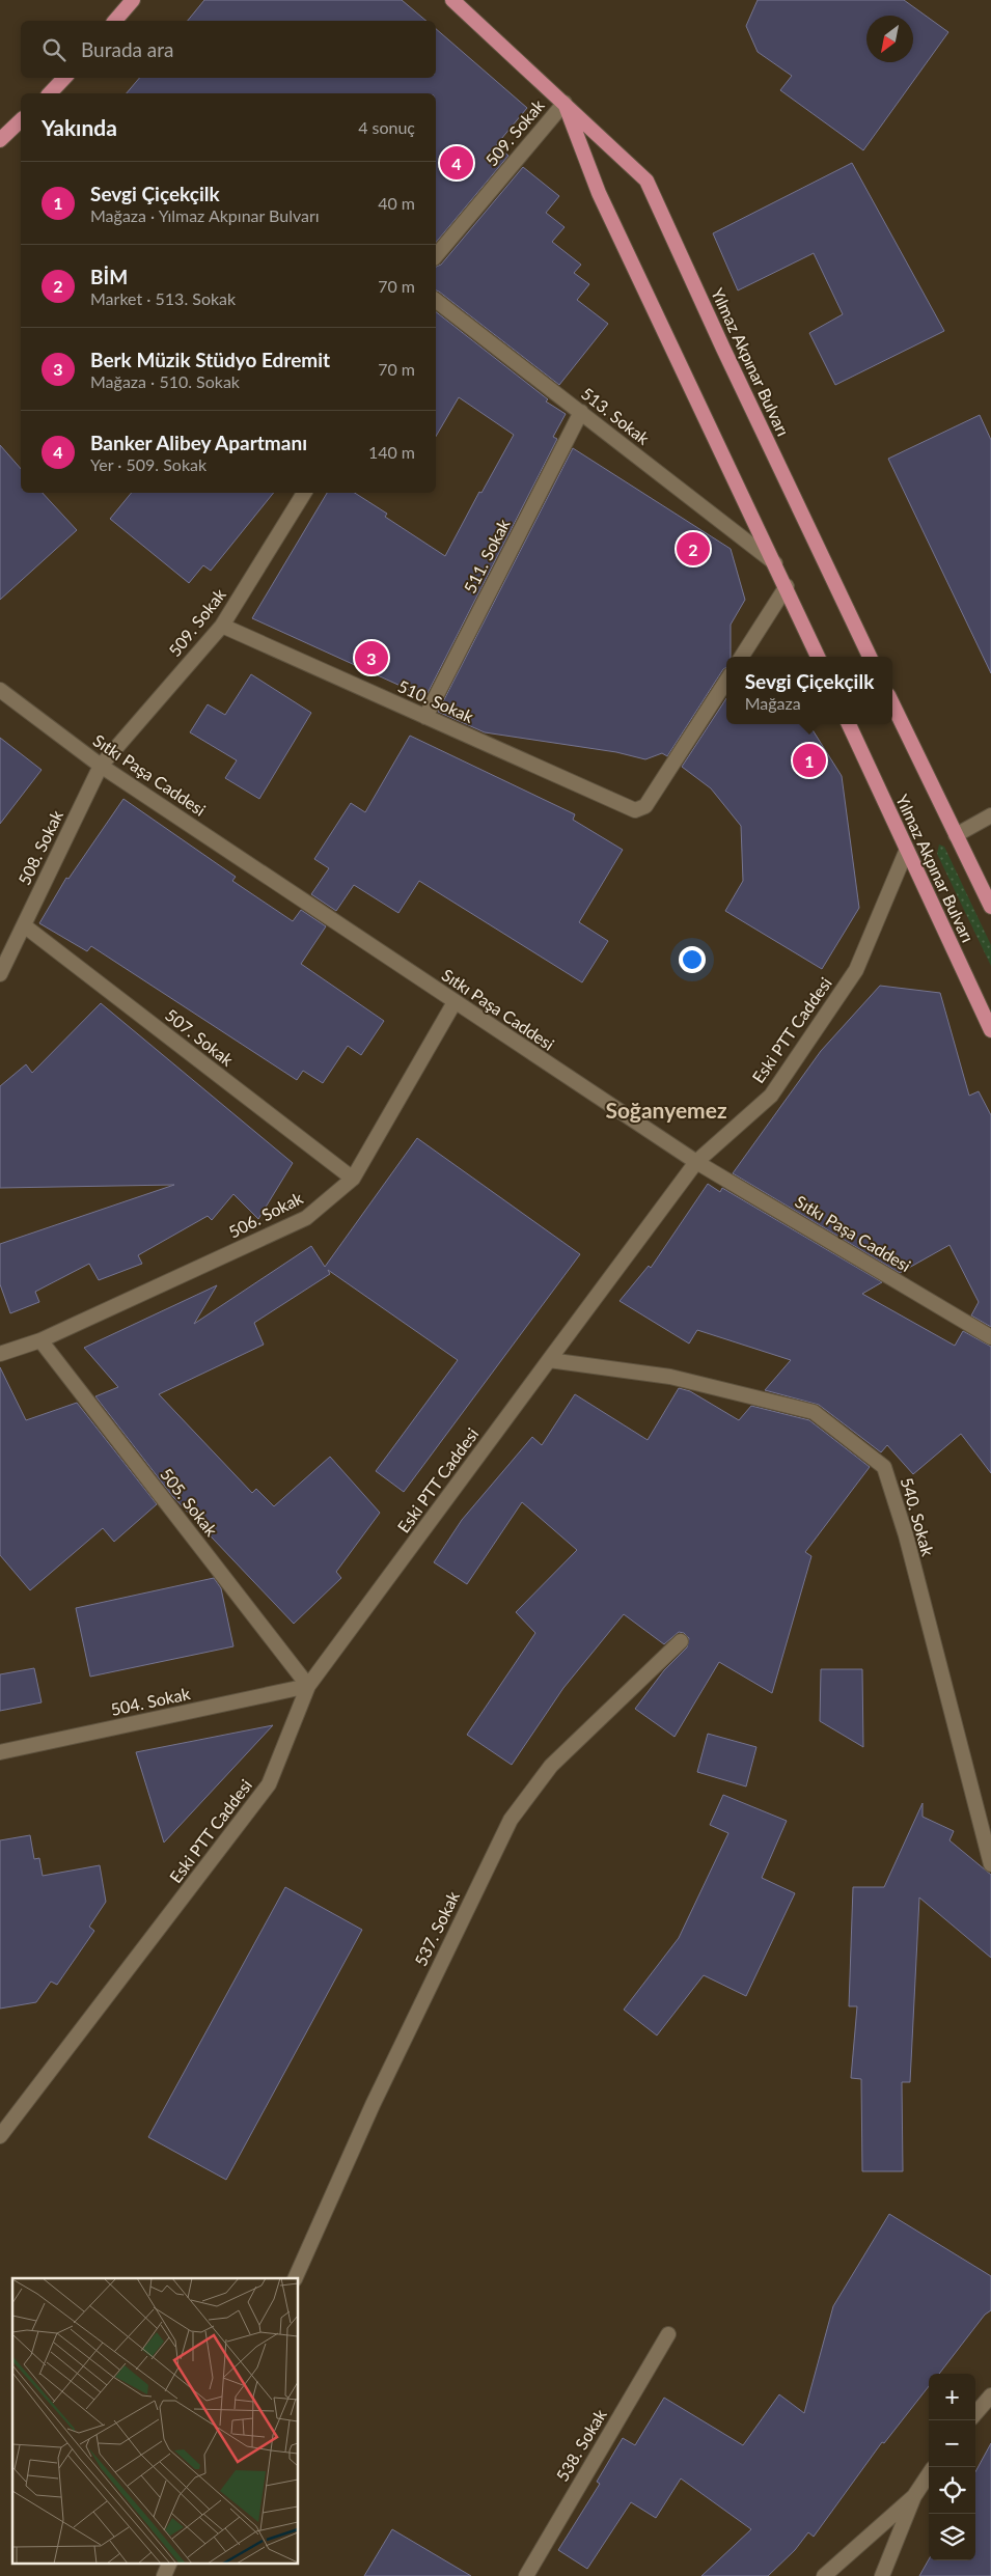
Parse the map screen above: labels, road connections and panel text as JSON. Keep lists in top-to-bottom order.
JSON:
{
  "streets": {
    "main road": ["Yılmaz Akpınar Bulvarı"],
    "street": [
      "509. Sokak",
      "513. Sokak",
      "511. Sokak",
      "510. Sokak",
      "Sıtkı Paşa Caddesi",
      "508. Sokak",
      "Eski PTT Caddesi",
      "507. Sokak",
      "506. Sokak",
      "505. Sokak",
      "540. Sokak",
      "504. Sokak",
      "537. Sokak",
      "538. Sokak"
    ]
  },
  "crossings": [
    ["509. Sokak", "Yılmaz Akpınar Bulvarı"],
    ["509. Sokak", "510. Sokak"],
    ["509. Sokak", "Sıtkı Paşa Caddesi"],
    ["509. Sokak", "508. Sokak"],
    ["Yılmaz Akpınar Bulvarı", "513. Sokak"],
    ["Yılmaz Akpınar Bulvarı", "Eski PTT Caddesi"],
    ["513. Sokak", "511. Sokak"],
    ["511. Sokak", "510. Sokak"],
    ["Sıtkı Paşa Caddesi", "508. Sokak"],
    ["Sıtkı Paşa Caddesi", "Eski PTT Caddesi"],
    ["Sıtkı Paşa Caddesi", "506. Sokak"],
    ["508. Sokak", "507. Sokak"],
    ["Eski PTT Caddesi", "505. Sokak"],
    ["Eski PTT Caddesi", "540. Sokak"],
    ["Eski PTT Caddesi", "504. Sokak"],
    ["507. Sokak", "506. Sokak"],
    ["506. Sokak", "505. Sokak"],
    ["505. Sokak", "504. Sokak"]
  ],
  "districts": ["Soğanyemez"],
  "north": "bottom left",
  "page": {
    "search": "Burada ara",
    "heading": ["Yakında", "4 sonuç"],
    "pins": [
      "4",
      "2",
      "3",
      "1"
    ],
    "list": [
      {
        "mark": "1",
        "name": "Sevgi Çiçekçilk",
        "note": "Mağaza · Yılmaz Akpınar Bulvarı",
        "value": "40 m"
      },
      {
        "mark": "2",
        "name": "BİM",
        "note": "Market · 513. Sokak",
        "value": "70 m"
      },
      {
        "mark": "3",
        "name": "Berk Müzik Stüdyo Edremit",
        "note": "Mağaza · 510. Sokak",
        "value": "70 m"
      },
      {
        "mark": "4",
        "name": "Banker Alibey Apartmanı",
        "note": "Yer · 509. Sokak",
        "value": "140 m"
      }
    ],
    "popup": ["Sevgi Çiçekçilk", "Mağaza"],
    "map_buttons": ["+", "−"]
  }
}
